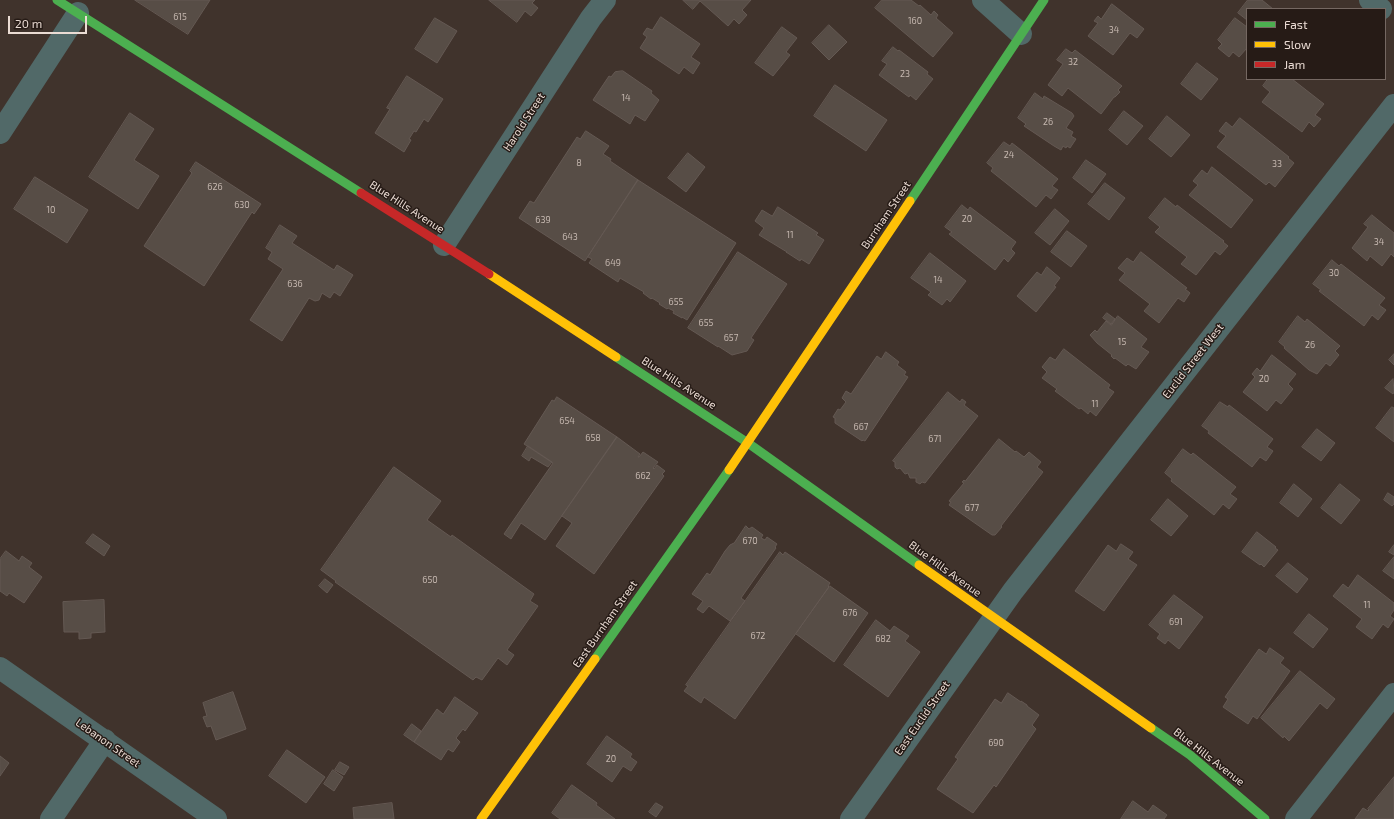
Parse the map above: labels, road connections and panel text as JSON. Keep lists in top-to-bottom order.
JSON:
{
  "streets": {
    "main road": ["Blue Hills Avenue", "Burnham Street", "East Burnham Street"],
    "street": [
      "Harold Street",
      "Euclid Street West",
      "East Euclid Street",
      "Lebanon Street"
    ]
  },
  "crossings": [
    ["Harold Street", "Blue Hills Avenue"],
    ["Blue Hills Avenue", "Burnham Street"],
    ["Blue Hills Avenue", "Euclid Street West"],
    ["Blue Hills Avenue", "East Burnham Street"],
    ["Blue Hills Avenue", "East Euclid Street"],
    ["Burnham Street", "East Burnham Street"],
    ["Euclid Street West", "East Euclid Street"]
  ],
  "house_numbers": [
    "615",
    "160",
    "34",
    "32",
    "23",
    "14",
    "26",
    "24",
    "8",
    "33",
    "626",
    "630",
    "10",
    "20",
    "639",
    "11",
    "643",
    "34",
    "649",
    "30",
    "14",
    "636",
    "655",
    "655",
    "657",
    "15",
    "26",
    "20",
    "11",
    "654",
    "667",
    "658",
    "671",
    "662",
    "677",
    "670",
    "650",
    "11",
    "676",
    "691",
    "672",
    "682",
    "690",
    "20"
  ],
  "legend": ["Fast", "Slow", "Jam"],
  "scale_bar": "20 m"
}
